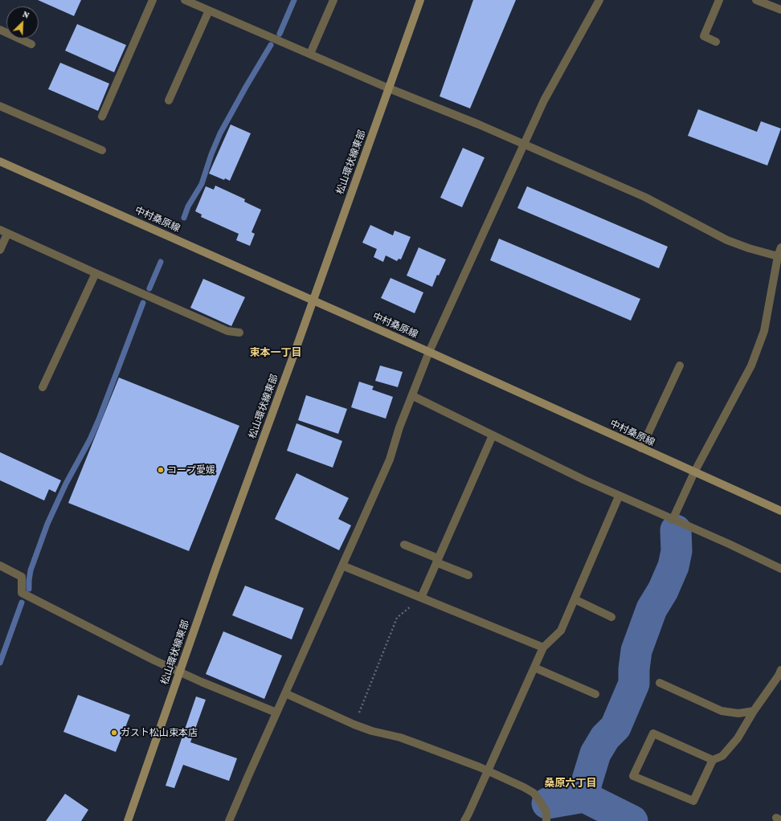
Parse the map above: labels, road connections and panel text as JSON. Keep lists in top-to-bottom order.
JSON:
{
  "streets": {
    "street": ["松山環状線東部", "中村桑原線"]
  },
  "crossings": [
    ["松山環状線東部", "中村桑原線"]
  ],
  "districts": ["束本一丁目", "桑原六丁目"],
  "places": ["コープ愛媛", "ガスト松山束本店"],
  "north": "top right"
}
